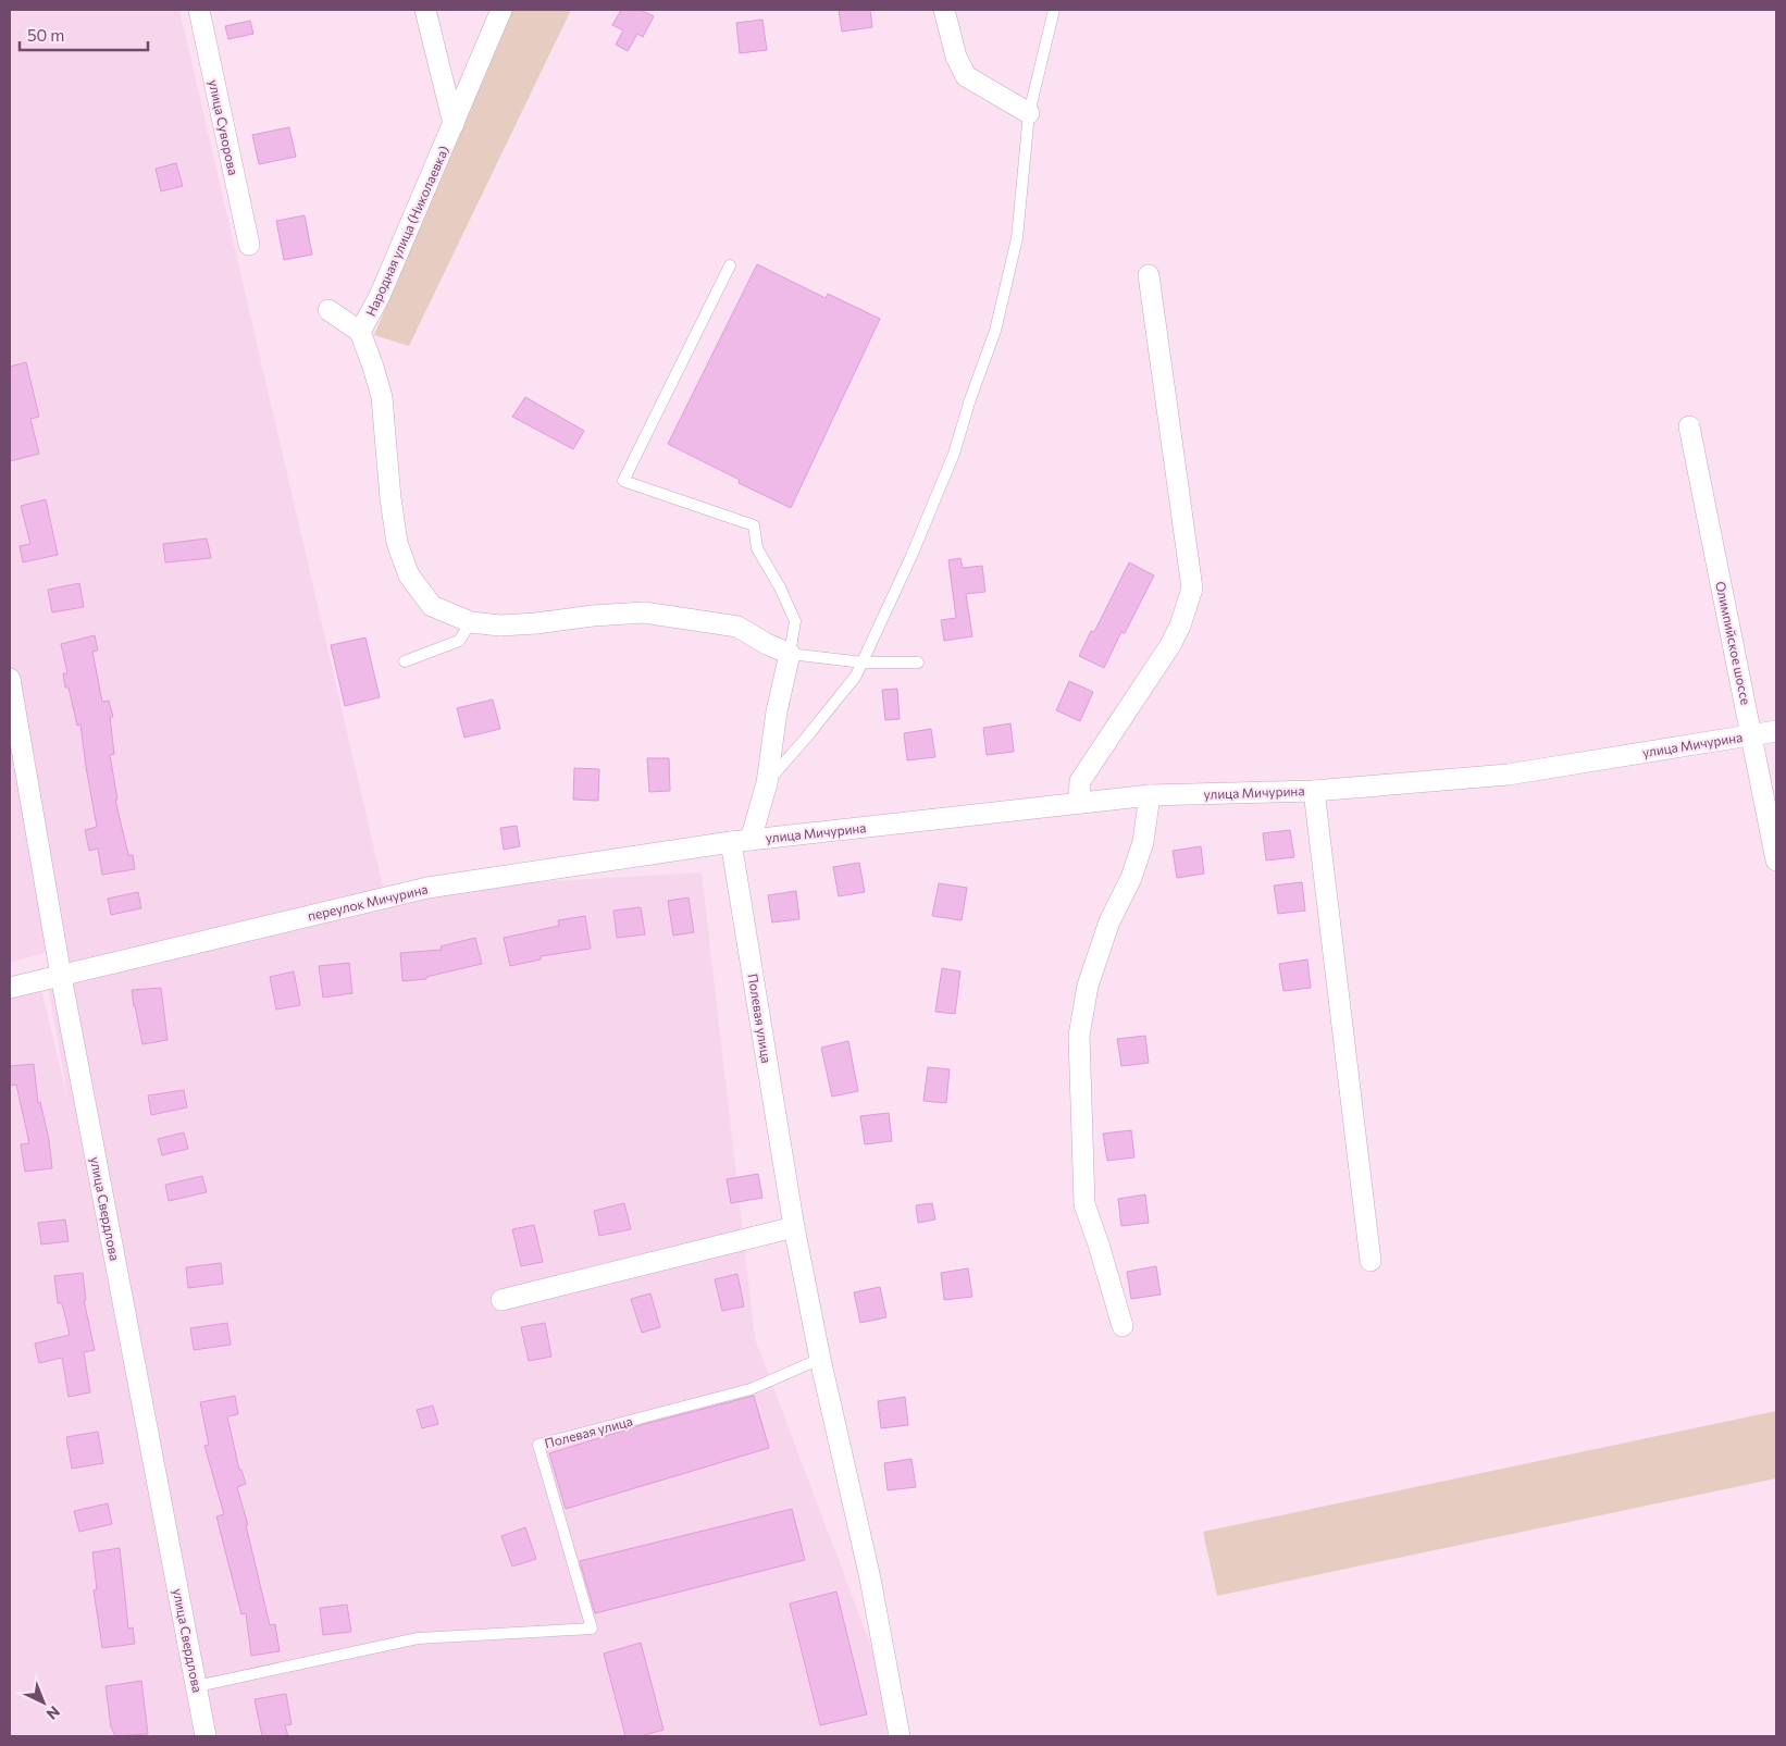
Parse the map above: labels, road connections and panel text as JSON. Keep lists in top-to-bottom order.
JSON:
{
  "streets": {
    "street": [
      "улица Суворова",
      "Народная улица (Николаевка)",
      "Олимпийское шоссе",
      "улица Мичурина",
      "переулок Мичурина",
      "Полевая улица",
      "улица Свердлова"
    ]
  },
  "crossings": [
    ["Олимпийское шоссе", "улица Мичурина"],
    ["улица Мичурина", "переулок Мичурина"],
    ["улица Мичурина", "Полевая улица"],
    ["переулок Мичурина", "Полевая улица"],
    ["переулок Мичурина", "улица Свердлова"],
    ["Полевая улица", "улица Свердлова"]
  ],
  "scale_bar": "50 m",
  "north": "bottom right"
}
